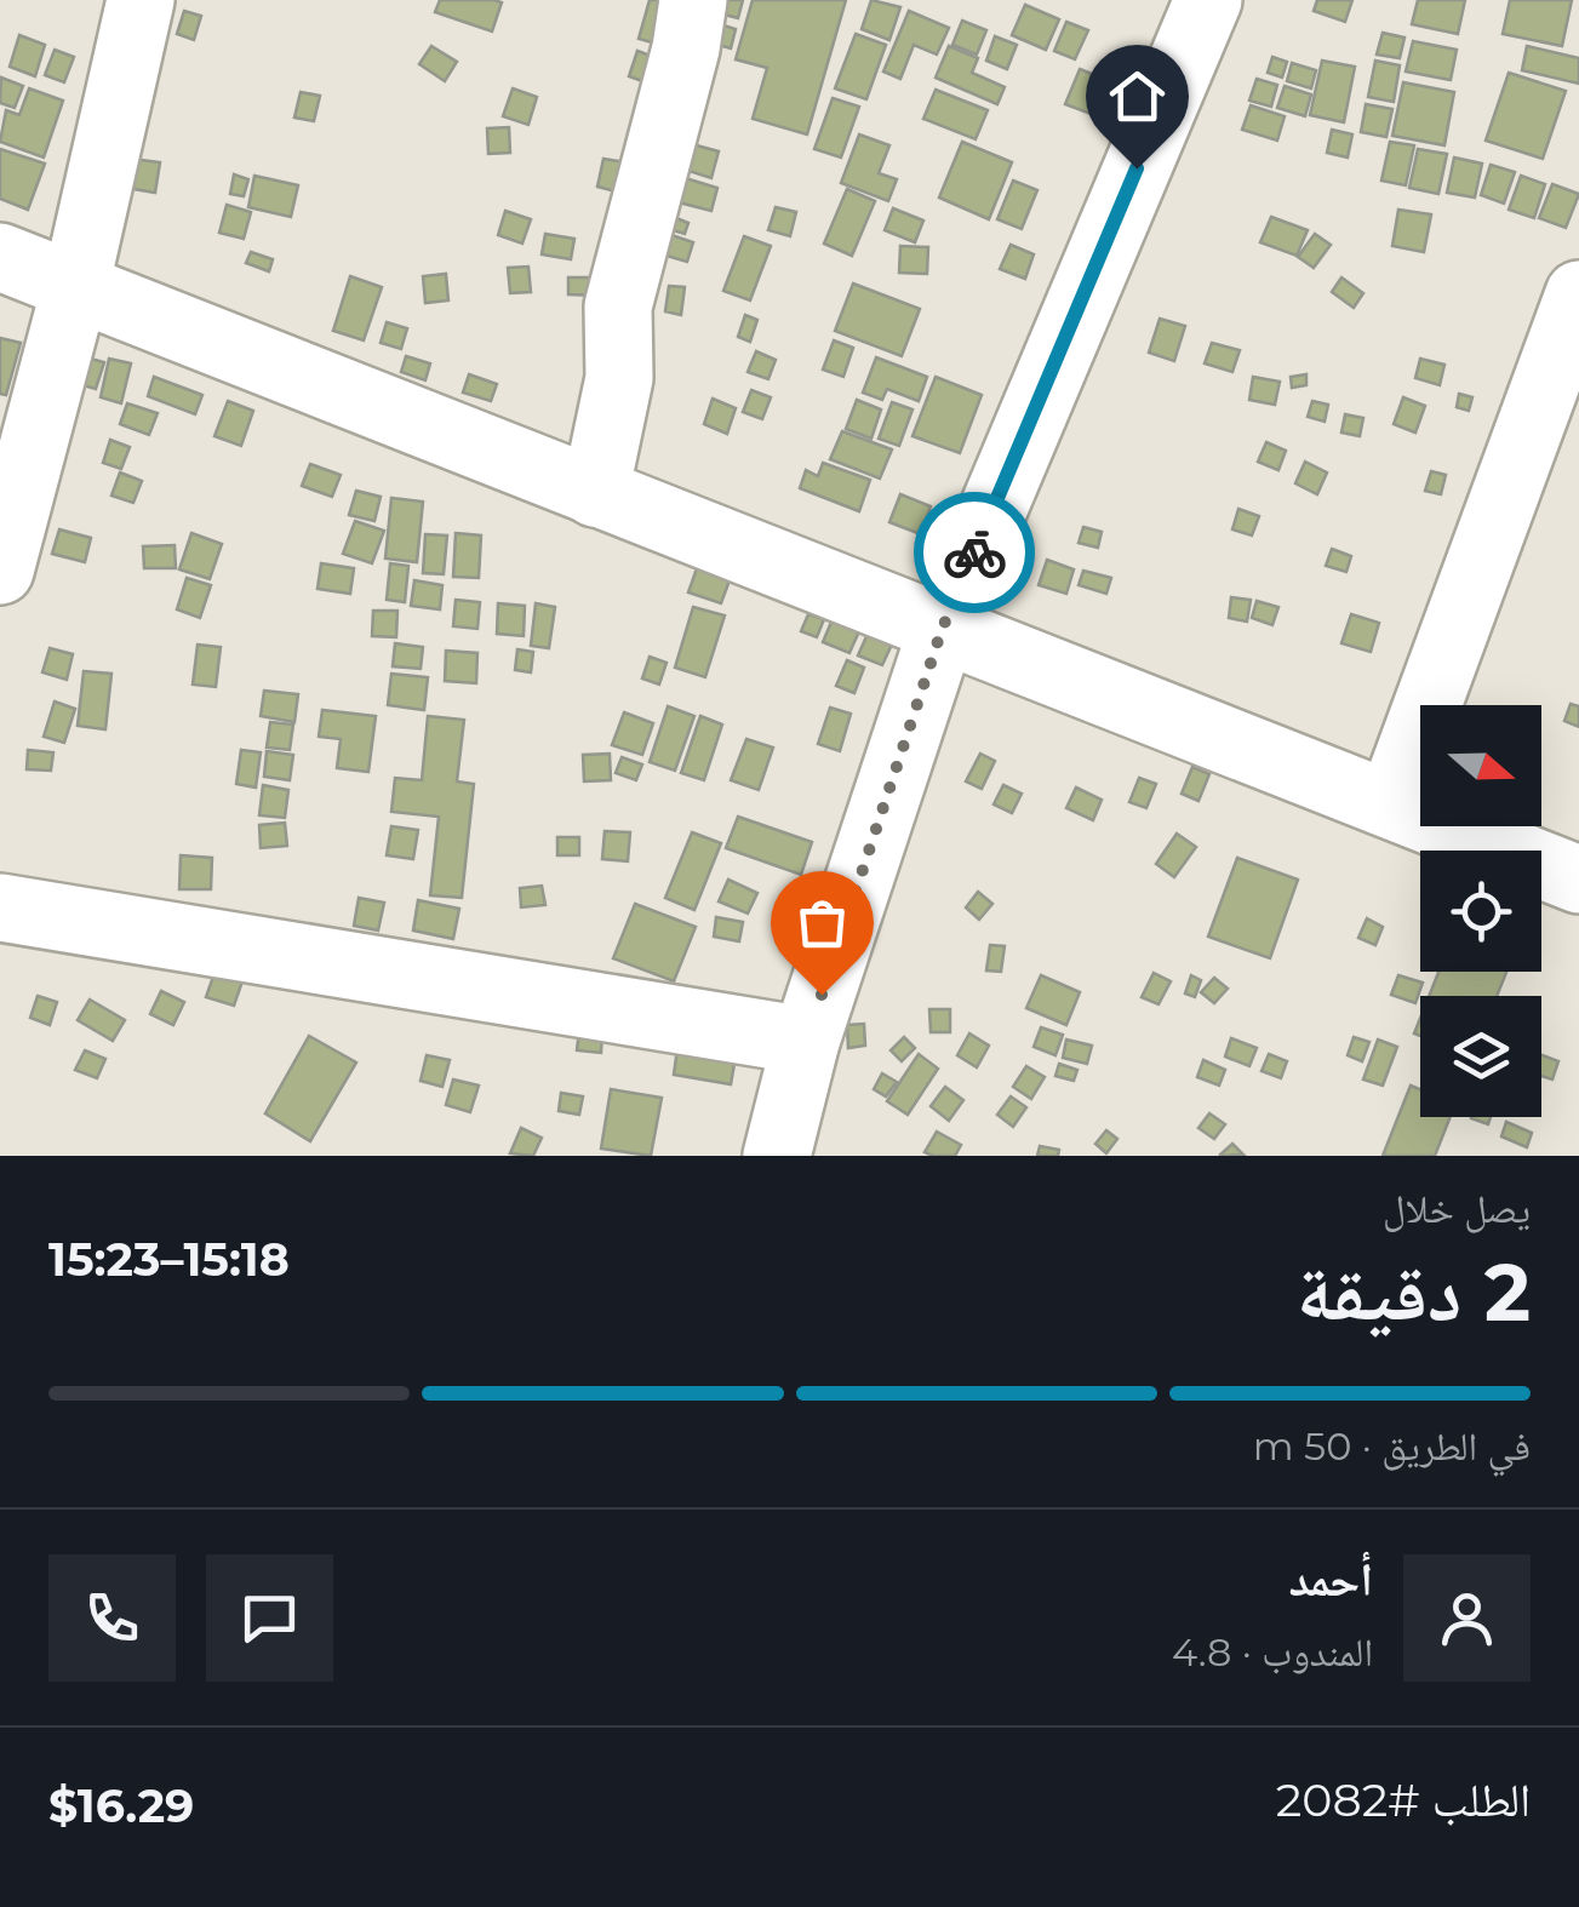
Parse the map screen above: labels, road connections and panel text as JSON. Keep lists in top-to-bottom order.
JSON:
{
  "north": "right",
  "page": {
    "heading": ["2 دقيقة", "يصل خلال", "15:18–15:23"],
    "panel": [
      "أحمد",
      "المندوب · 4.8",
      "الطلب #2082",
      "$16.29"
    ],
    "bar": "في الطريق · 50 m"
  }
}
